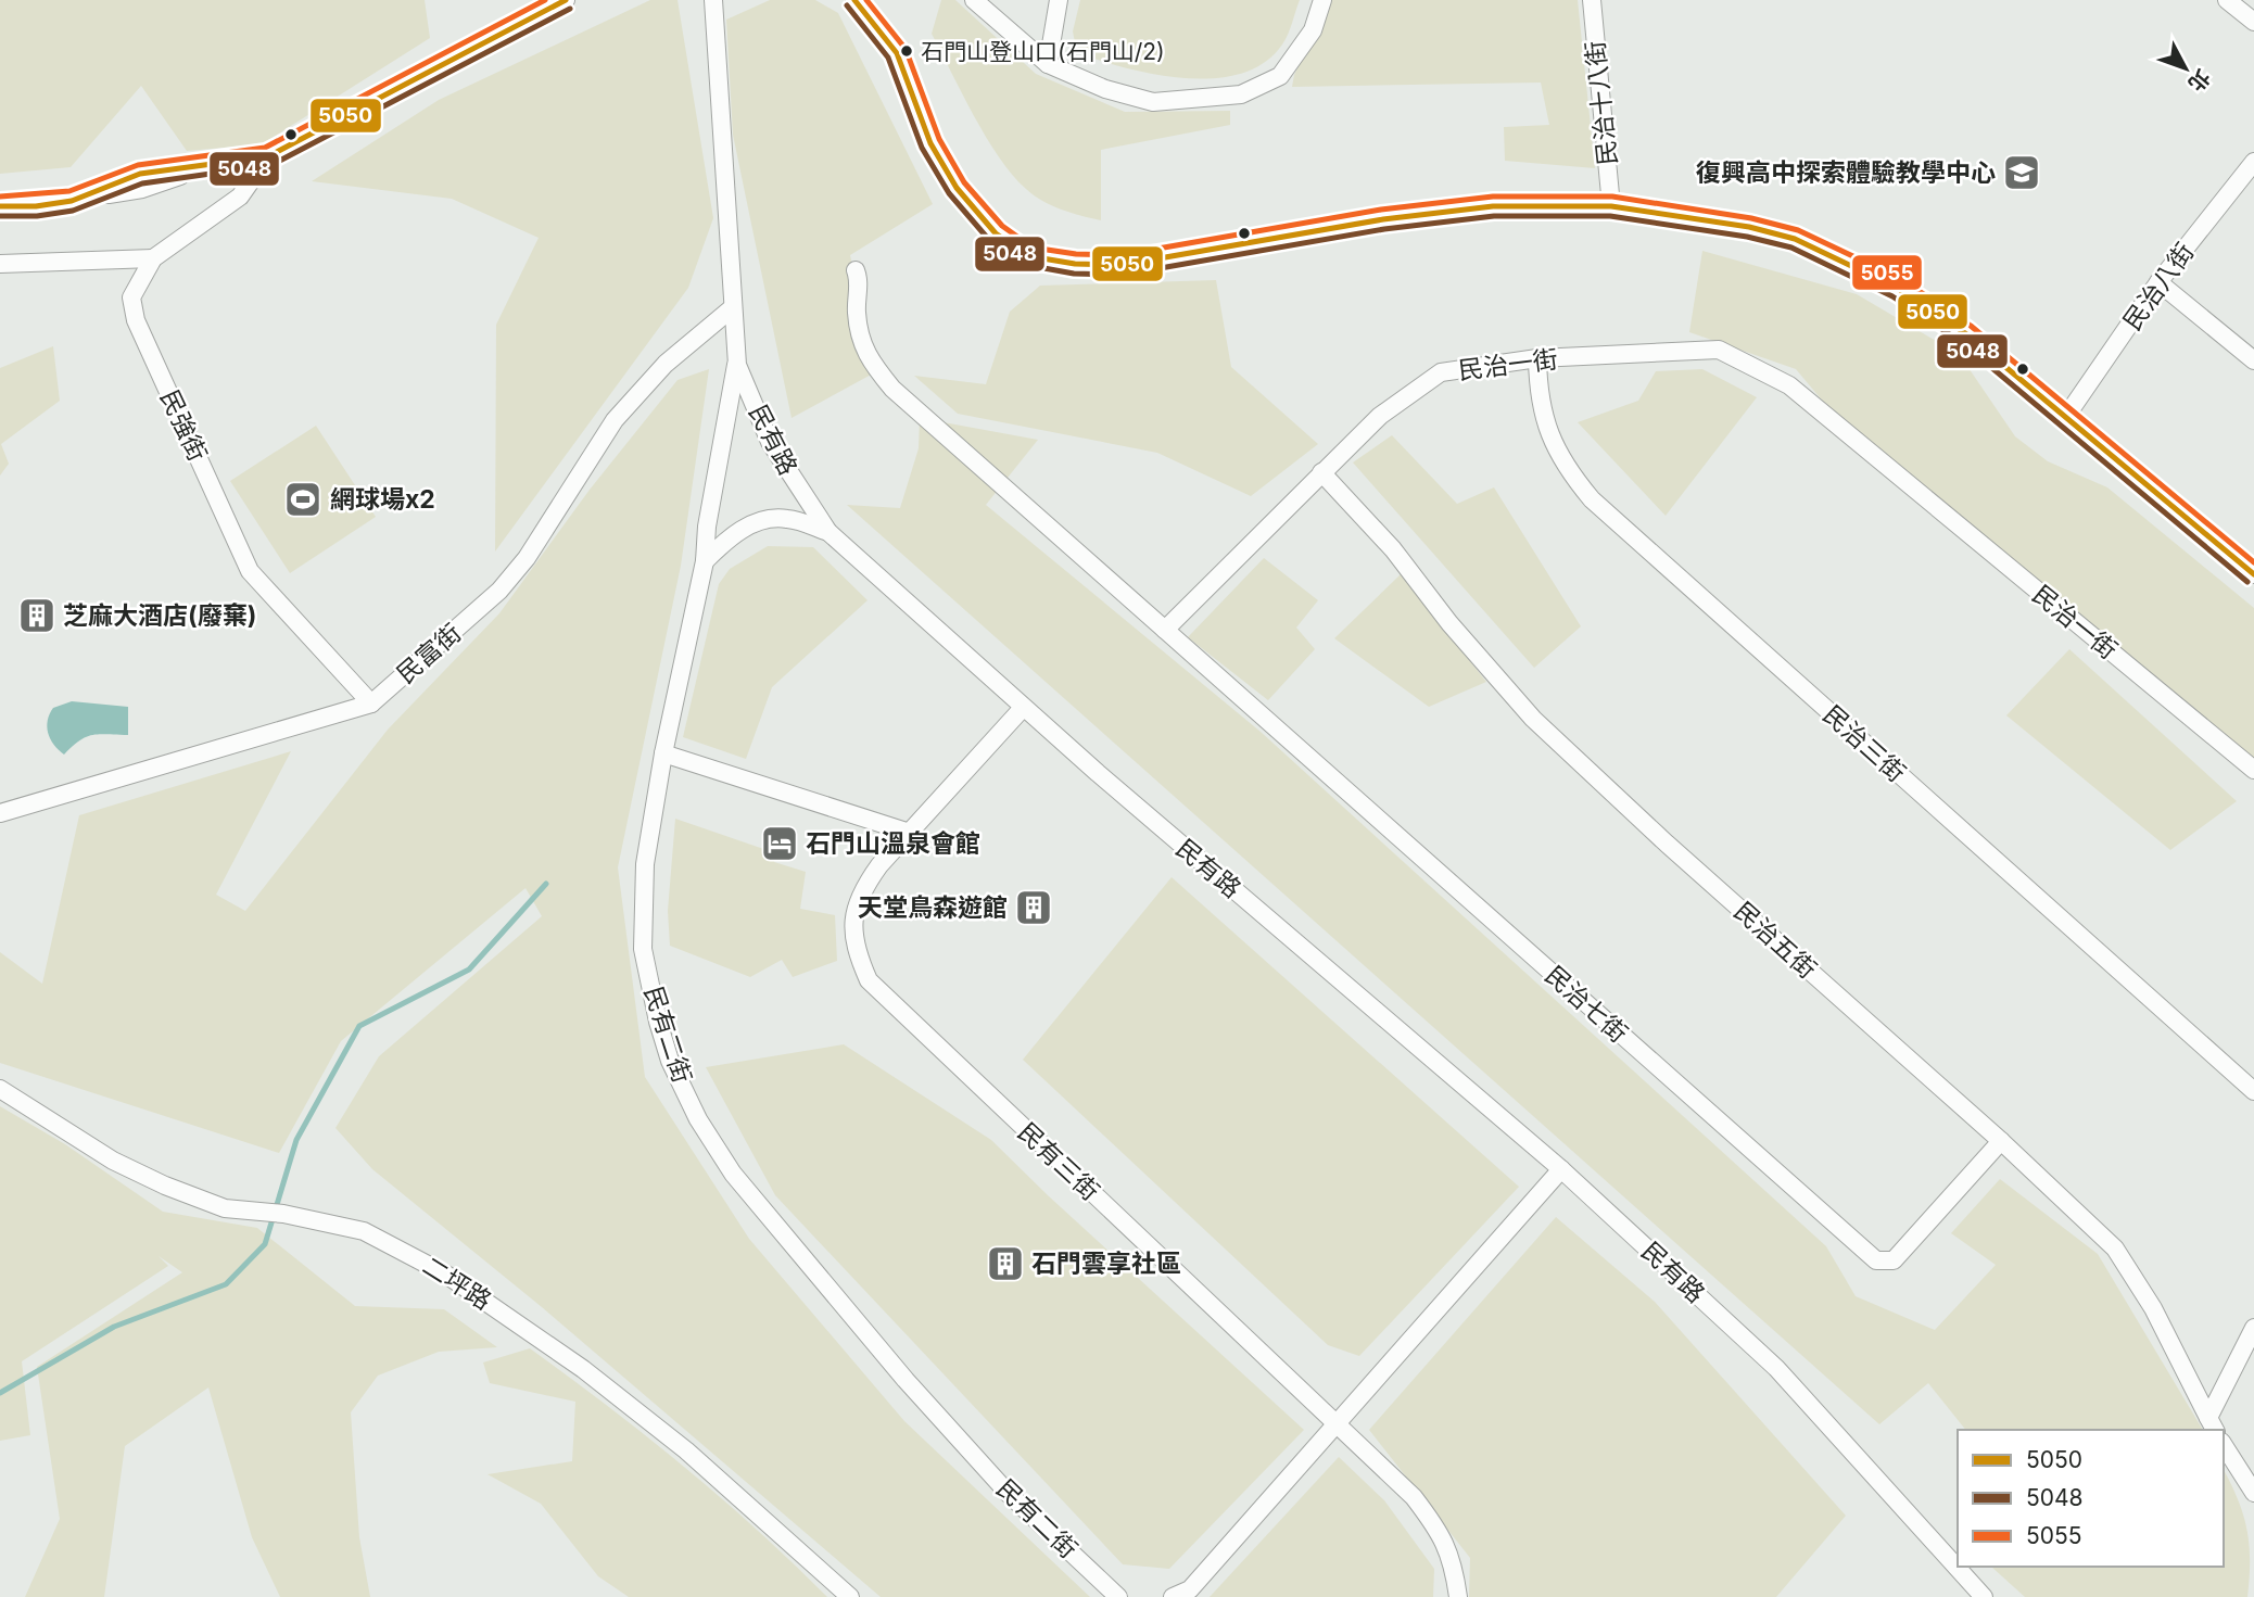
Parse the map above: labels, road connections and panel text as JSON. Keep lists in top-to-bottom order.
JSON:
{
  "streets": {
    "street": [
      "民治十八街",
      "民治八街",
      "民治一街",
      "民強街",
      "民有路",
      "民富街",
      "民治三街",
      "民治五街",
      "民治七街",
      "民有二街",
      "民有三街",
      "二坪路"
    ]
  },
  "crossings": [
    ["民治一街", "民治三街"],
    ["民治一街", "民治五街"],
    ["民治一街", "民治七街"],
    ["民強街", "民富街"],
    ["民有路", "民富街"],
    ["民有路", "民有二街"],
    ["民有路", "民有三街"],
    ["民治五街", "民治七街"]
  ],
  "places": {
    "other": ["石門山登山口(石門山/2)"],
    "school or university": ["復興高中探索體驗教學中心"],
    "sports": ["網球場x2"],
    "building": ["芝麻大酒店(廢棄)", "天堂鳥森遊館", "石門雲享社區"],
    "hotel": ["石門山溫泉會館"]
  },
  "lines": ["transit line 5050", "transit line 5055", "transit line 5048"],
  "legend": ["5050", "5048", "5055"],
  "north": "bottom right"
}
